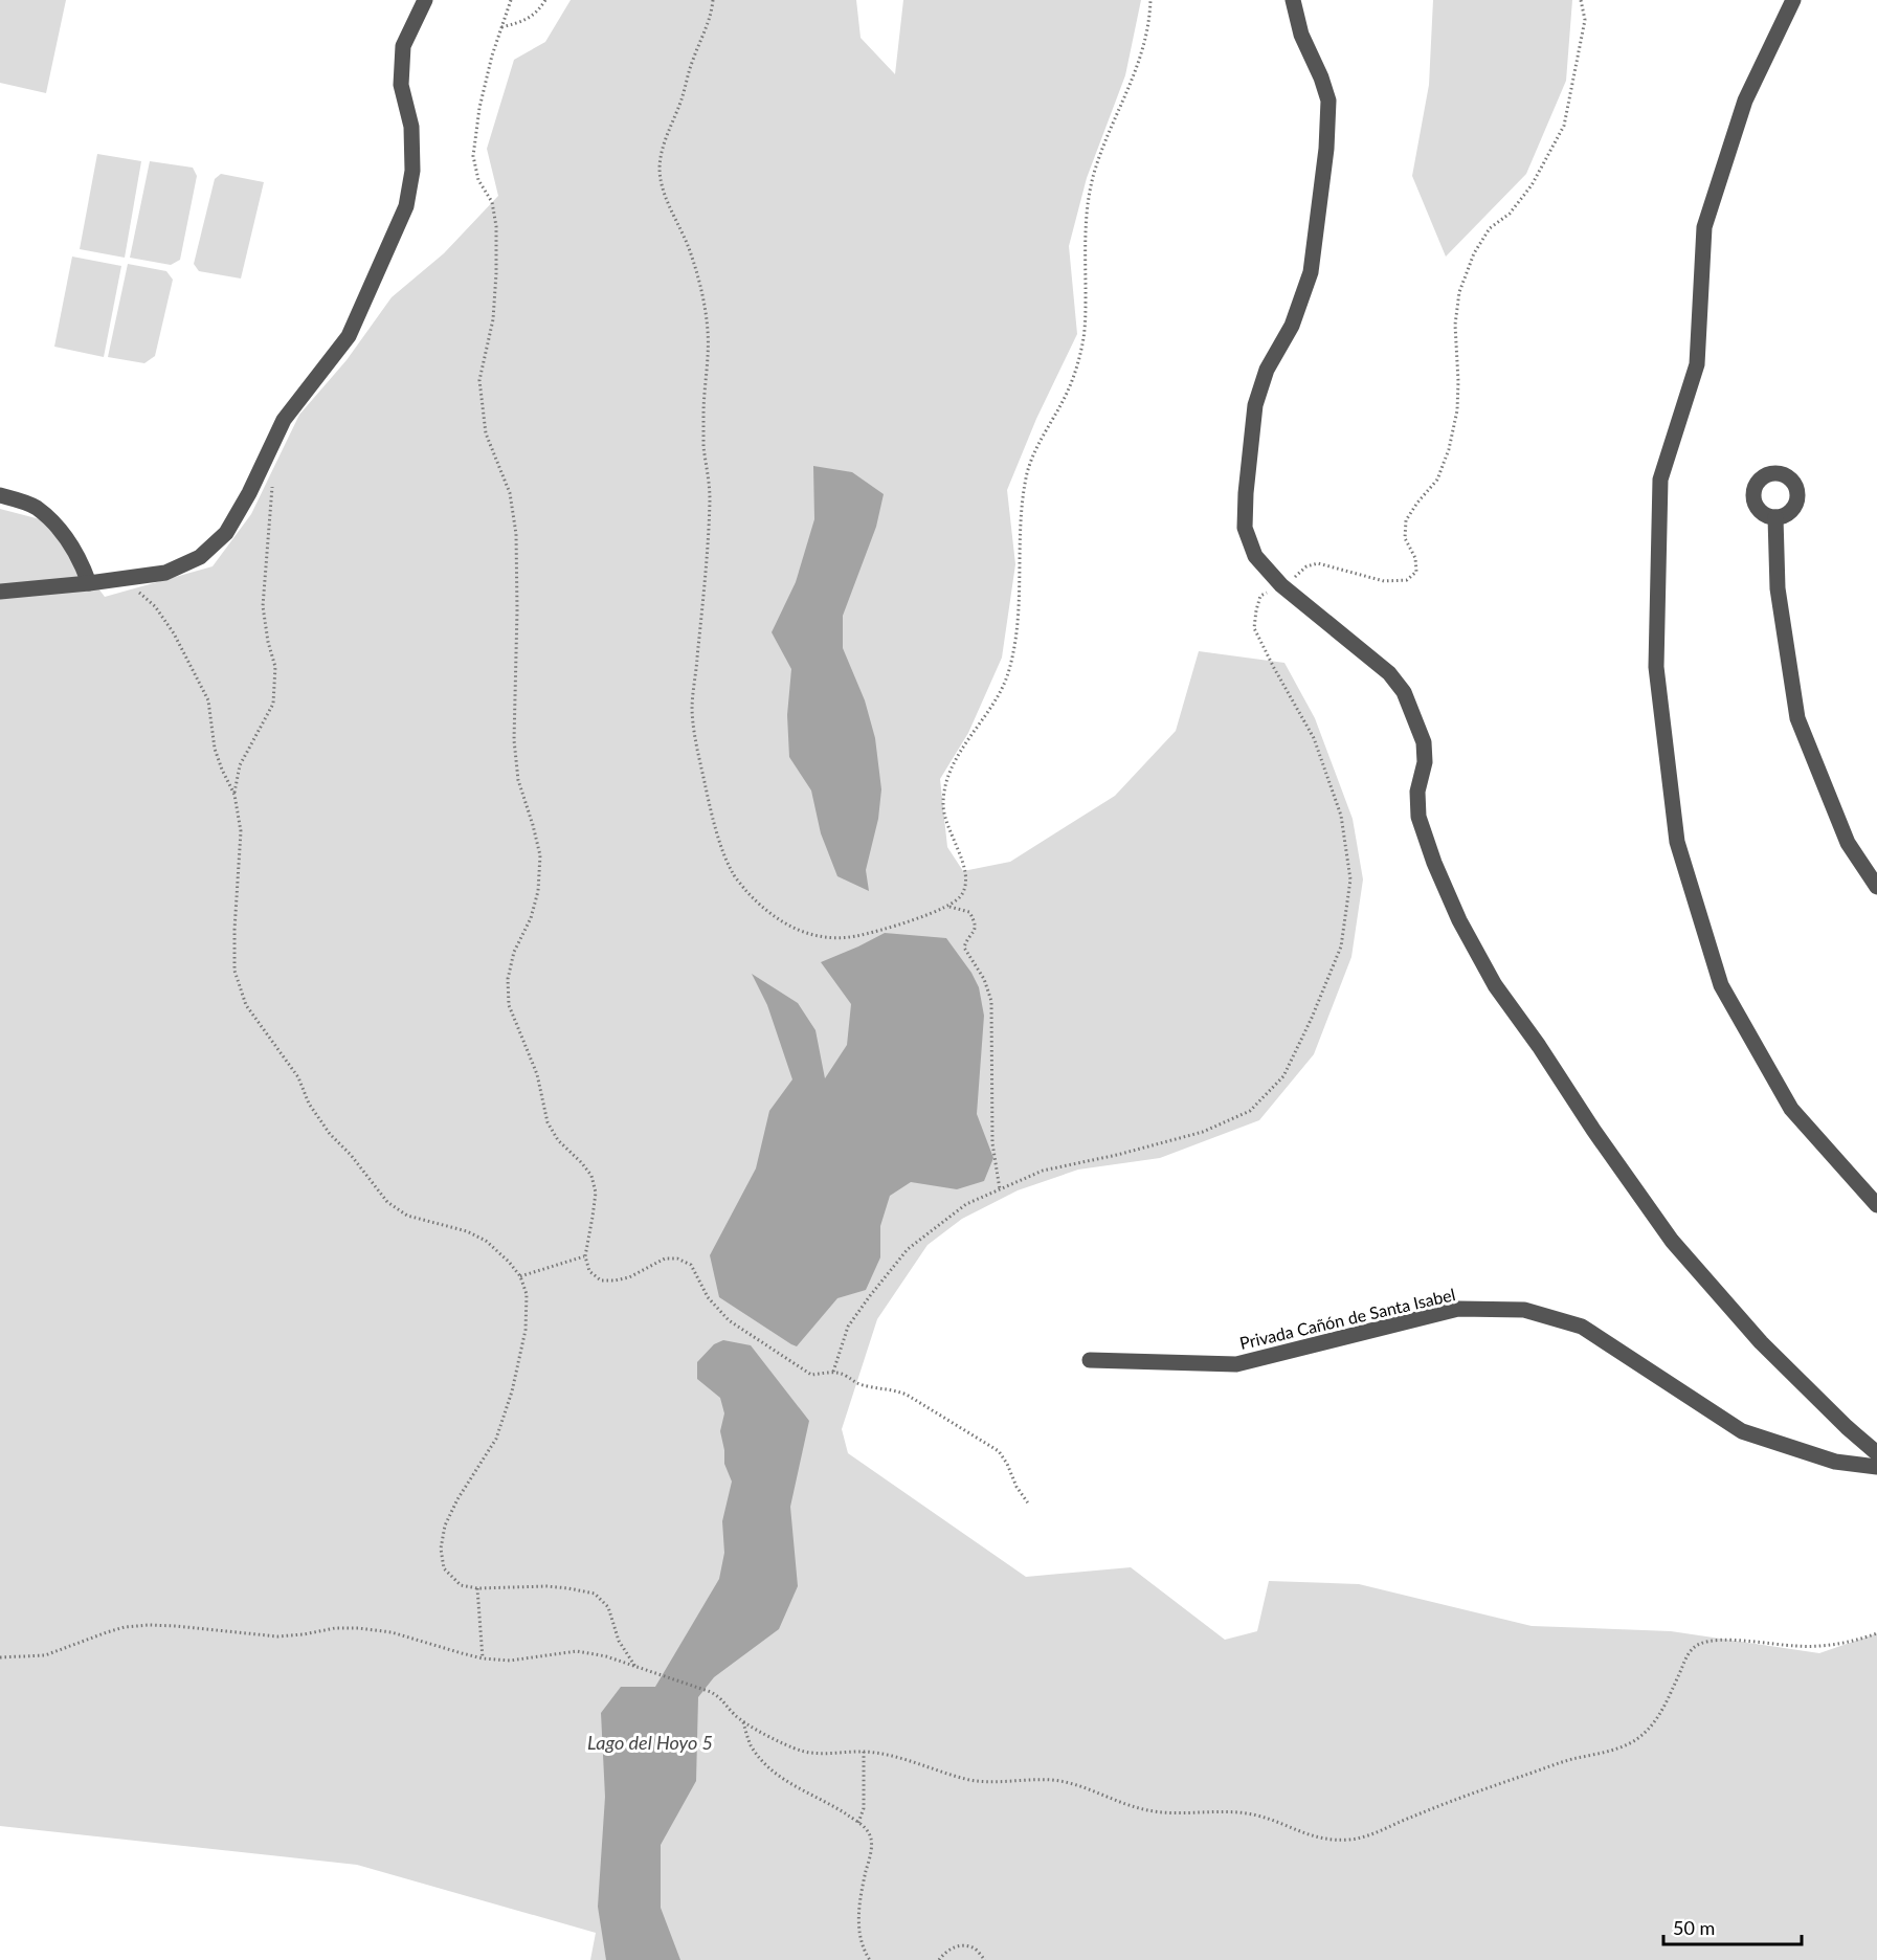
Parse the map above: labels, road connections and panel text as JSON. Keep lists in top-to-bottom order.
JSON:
{
  "streets": {
    "street": ["Privada Cañón de Santa Isabel"]
  },
  "water": ["Lago del Hoyo 5"],
  "scale_bar": "50 m"
}
